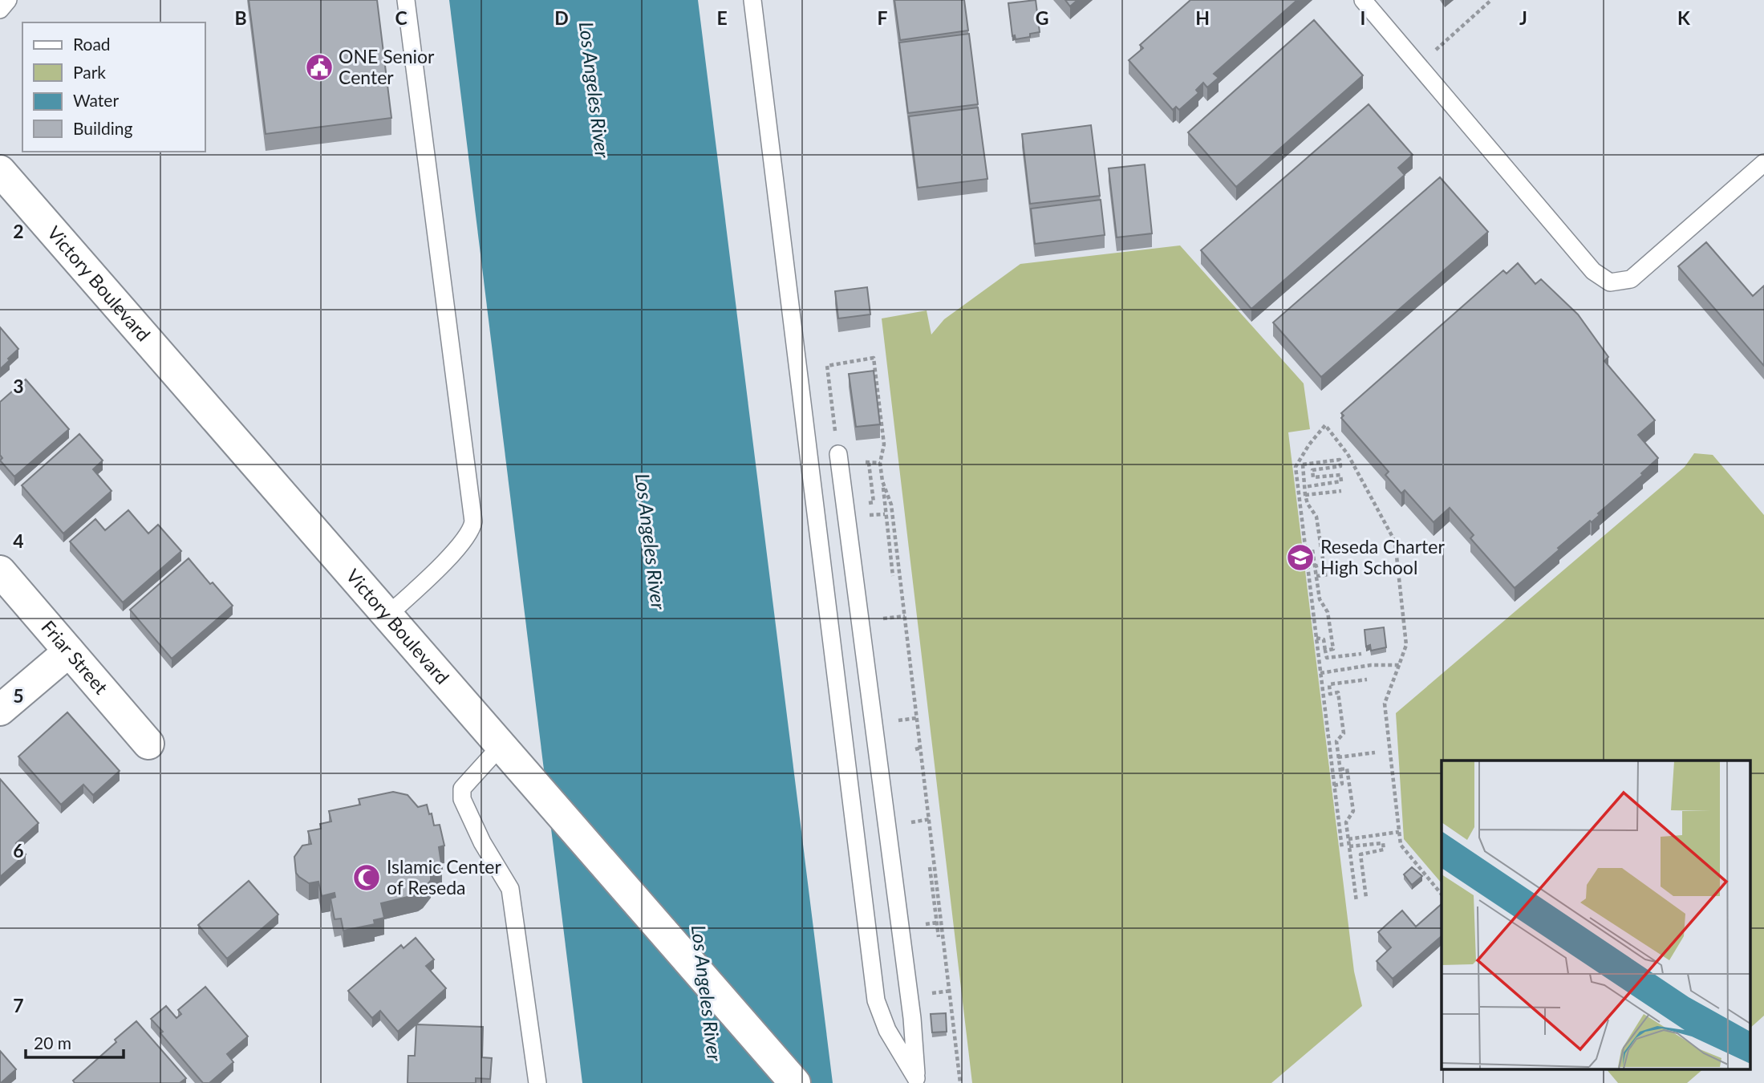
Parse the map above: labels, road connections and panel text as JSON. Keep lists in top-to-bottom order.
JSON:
{
  "streets": {
    "main road": ["Victory Boulevard", "Friar Street"]
  },
  "water": ["Los Angeles River"],
  "places": {
    "public building": ["ONE Senior Center"],
    "school or university": ["Reseda Charter High School"],
    "mosque": ["Islamic Center of Reseda"]
  },
  "legend": [
    "Road",
    "Park",
    "Water",
    "Building"
  ],
  "scale_bar": "20 m",
  "grid": {
    "columns": [
      "B",
      "C",
      "D",
      "E",
      "F",
      "G",
      "H",
      "I",
      "J",
      "K"
    ],
    "rows": [
      "2",
      "3",
      "4",
      "5",
      "6",
      "7"
    ]
  }
}
